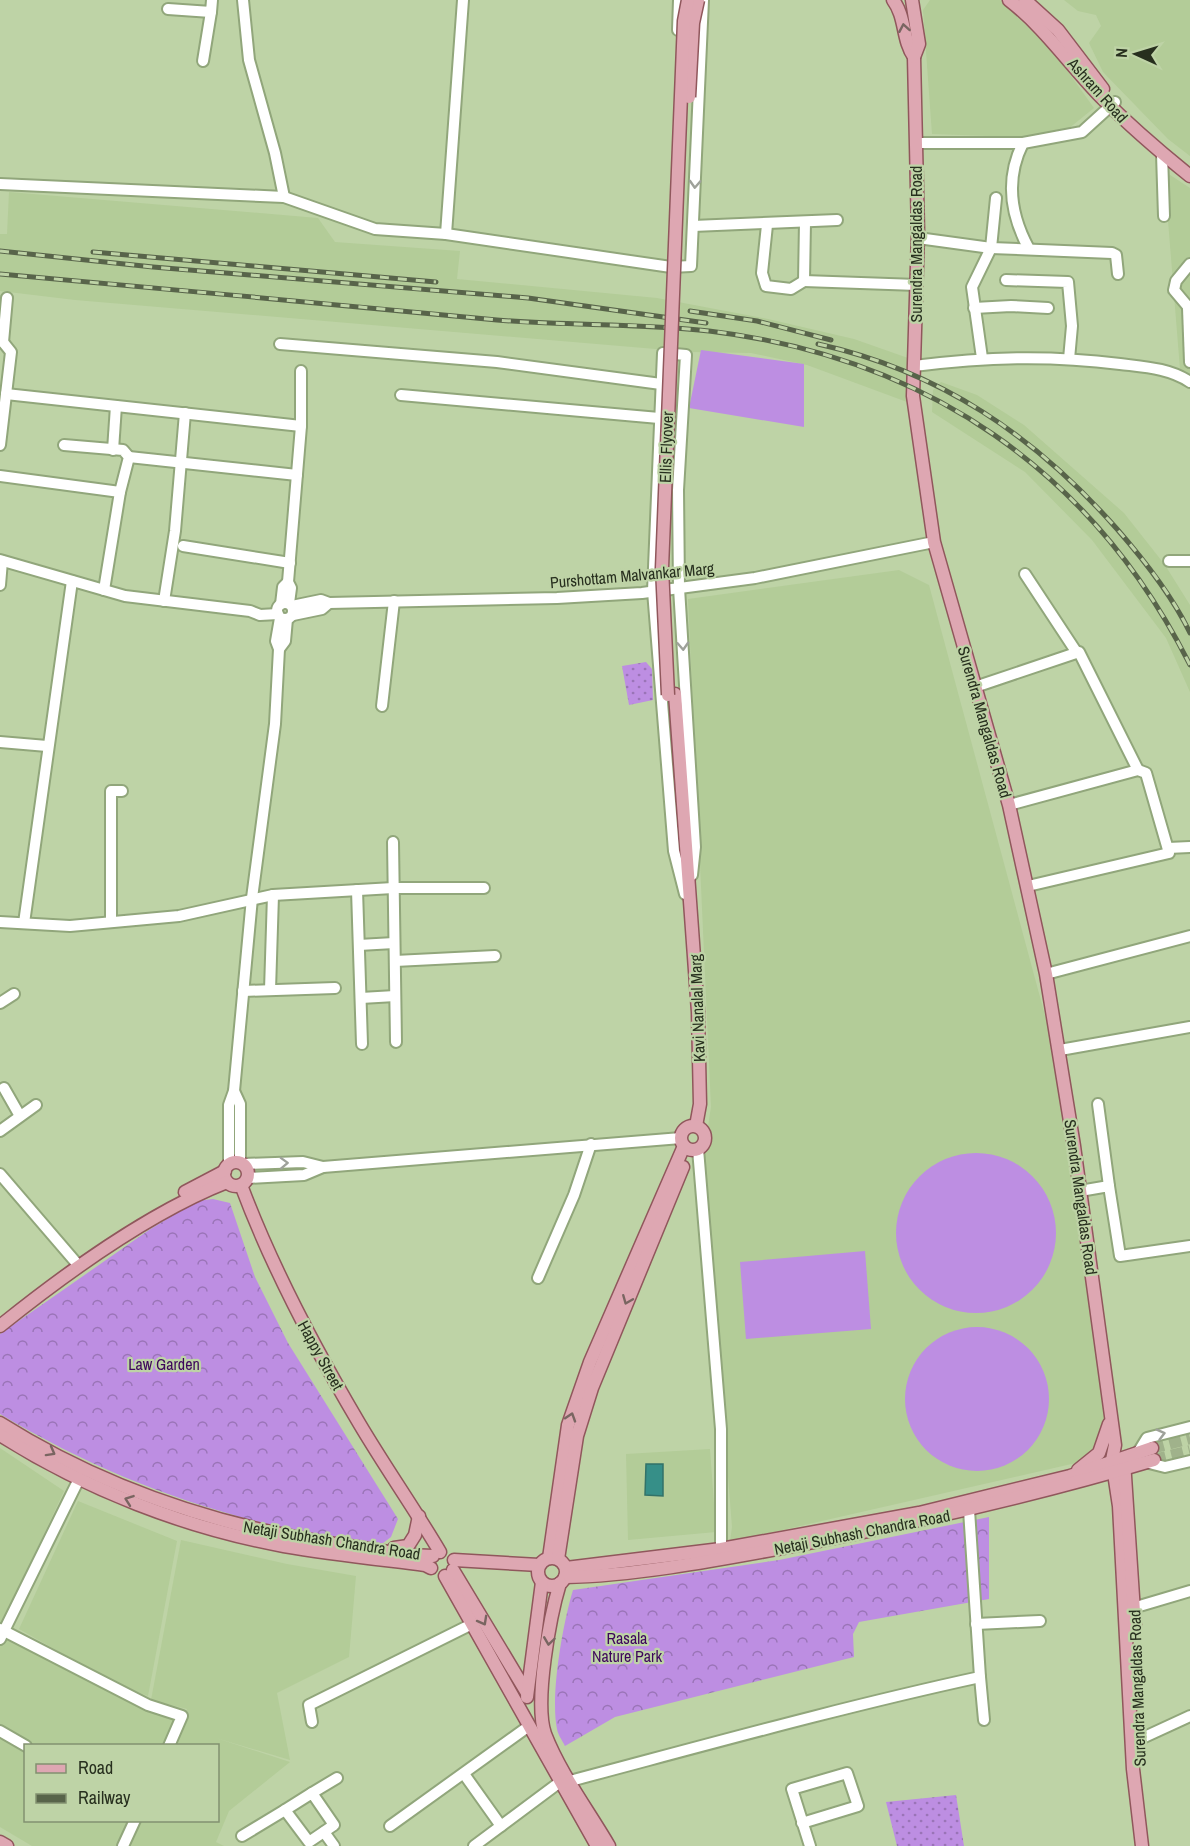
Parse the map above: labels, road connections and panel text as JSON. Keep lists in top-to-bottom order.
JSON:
{
  "streets": {
    "main road": [
      "Ashram Road",
      "Surendra Mangaldas Road",
      "Ellis Flyover",
      "Kavi Nanalal Marg",
      "Happy Street",
      "Netaji Subhash Chandra Road"
    ],
    "street": ["Purshottam Malvankar Marg"]
  },
  "crossings": [
    ["Surendra Mangaldas Road", "Purshottam Malvankar Marg"],
    ["Surendra Mangaldas Road", "Netaji Subhash Chandra Road"],
    ["Ellis Flyover", "Kavi Nanalal Marg"],
    ["Happy Street", "Netaji Subhash Chandra Road"]
  ],
  "parks": ["Law Garden", "Rasala Nature Park"],
  "legend": ["Road", "Railway"],
  "north": "left"
}
